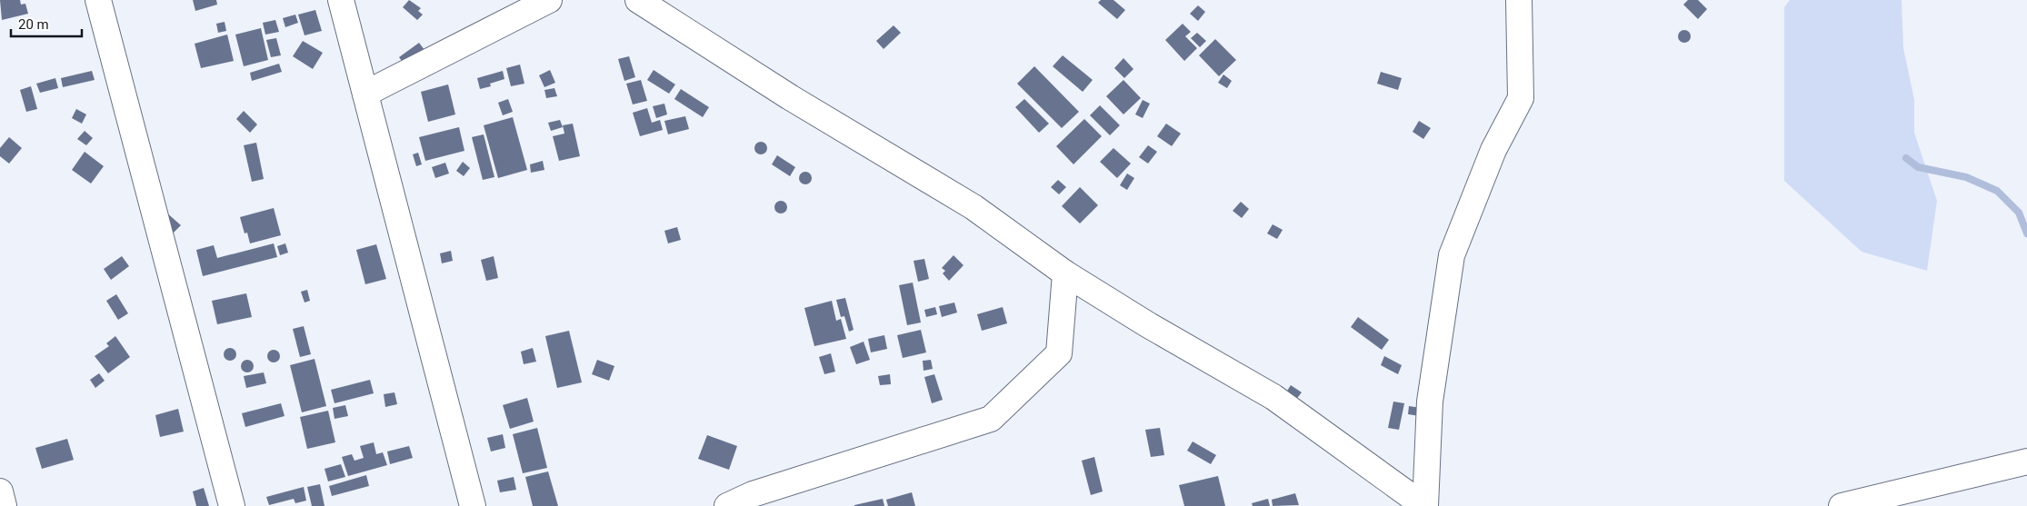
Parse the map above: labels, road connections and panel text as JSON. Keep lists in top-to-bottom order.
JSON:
{
  "scale_bar": "20 m"
}
